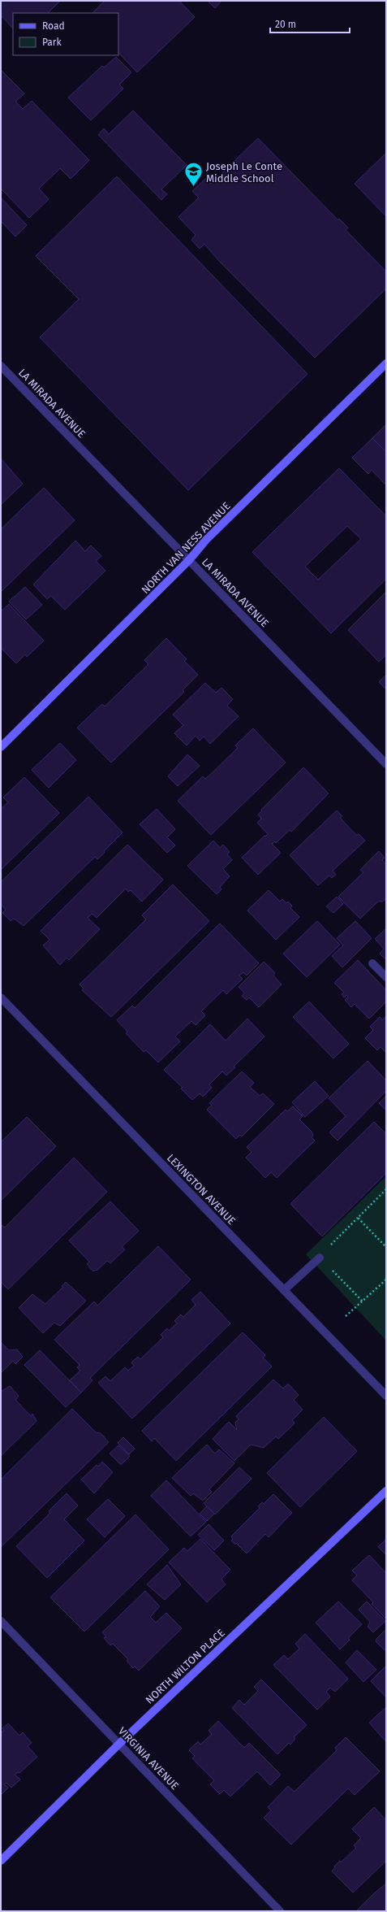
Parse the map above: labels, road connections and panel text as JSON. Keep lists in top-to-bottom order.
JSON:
{
  "streets": {
    "street": [
      "LA MIRADA AVENUE",
      "NORTH VAN NESS AVENUE",
      "LEXINGTON AVENUE",
      "NORTH WILTON PLACE",
      "VIRGINIA AVENUE"
    ]
  },
  "crossings": [
    ["LA MIRADA AVENUE", "NORTH VAN NESS AVENUE"],
    ["NORTH WILTON PLACE", "VIRGINIA AVENUE"]
  ],
  "places": {
    "school or university": ["Joseph Le Conte Middle School"]
  },
  "legend": ["Road", "Park"],
  "scale_bar": "20 m"
}
